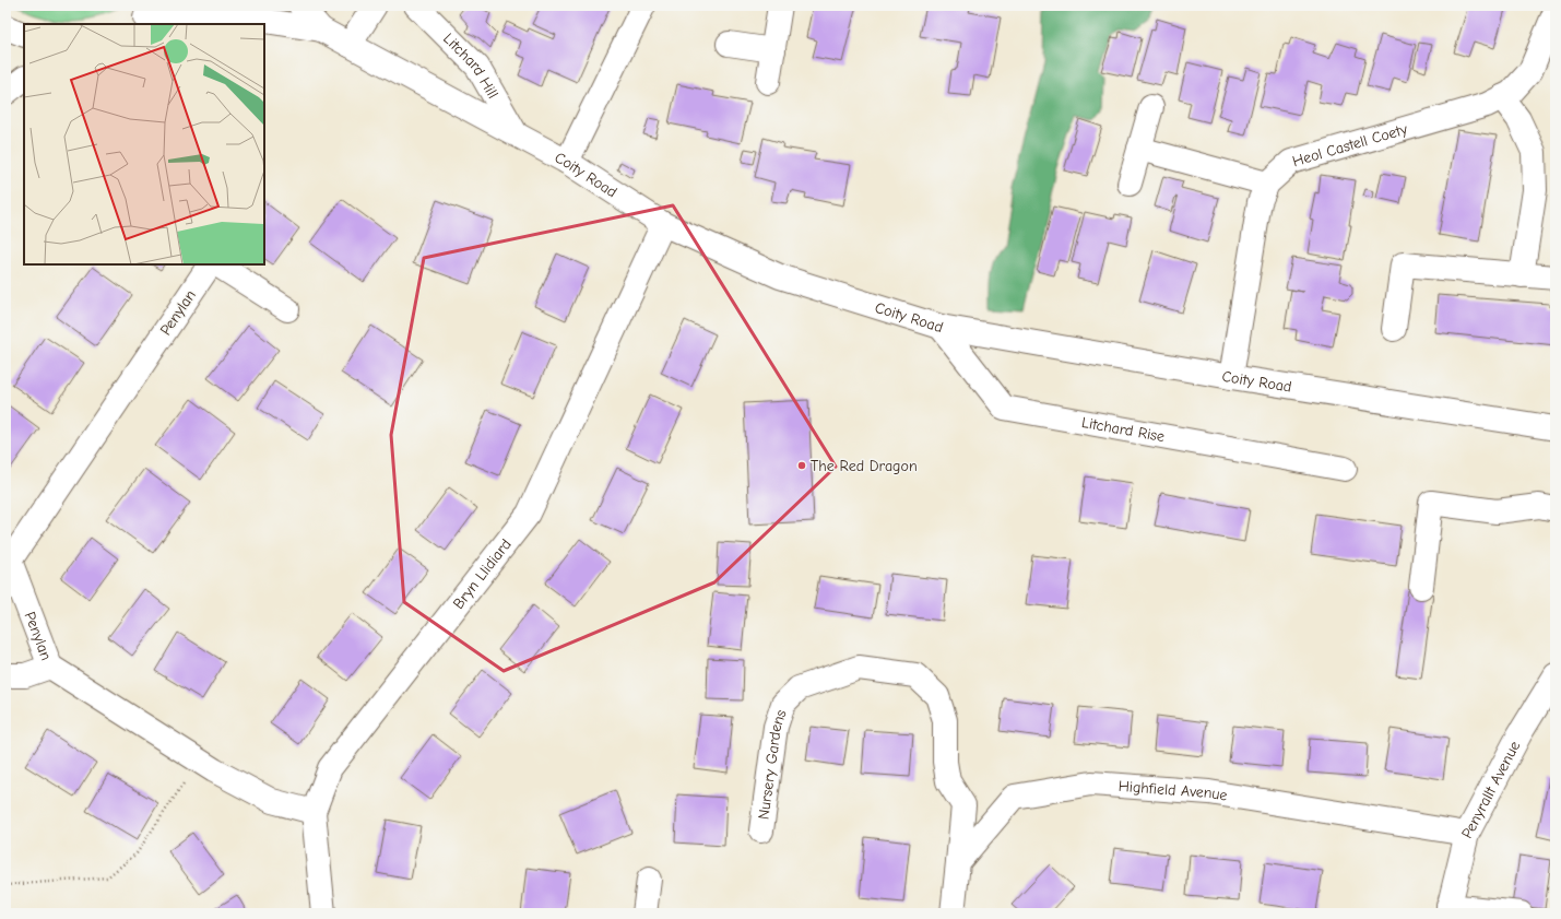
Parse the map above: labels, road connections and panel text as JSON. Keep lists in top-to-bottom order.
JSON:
{
  "streets": {
    "street": [
      "Litchard Hill",
      "Heol Castell Coety",
      "Coity Road",
      "Penylan",
      "Litchard Rise",
      "Bryn Llidiard",
      "Nursery Gardens",
      "Penyrallt Avenue",
      "Highfield Avenue"
    ]
  },
  "crossings": [
    ["Litchard Hill", "Coity Road"],
    ["Heol Castell Coety", "Coity Road"],
    ["Coity Road", "Litchard Rise"],
    ["Coity Road", "Bryn Llidiard"],
    ["Penylan", "Bryn Llidiard"],
    ["Nursery Gardens", "Highfield Avenue"],
    ["Penyrallt Avenue", "Highfield Avenue"]
  ],
  "places": ["The Red Dragon"]
}
